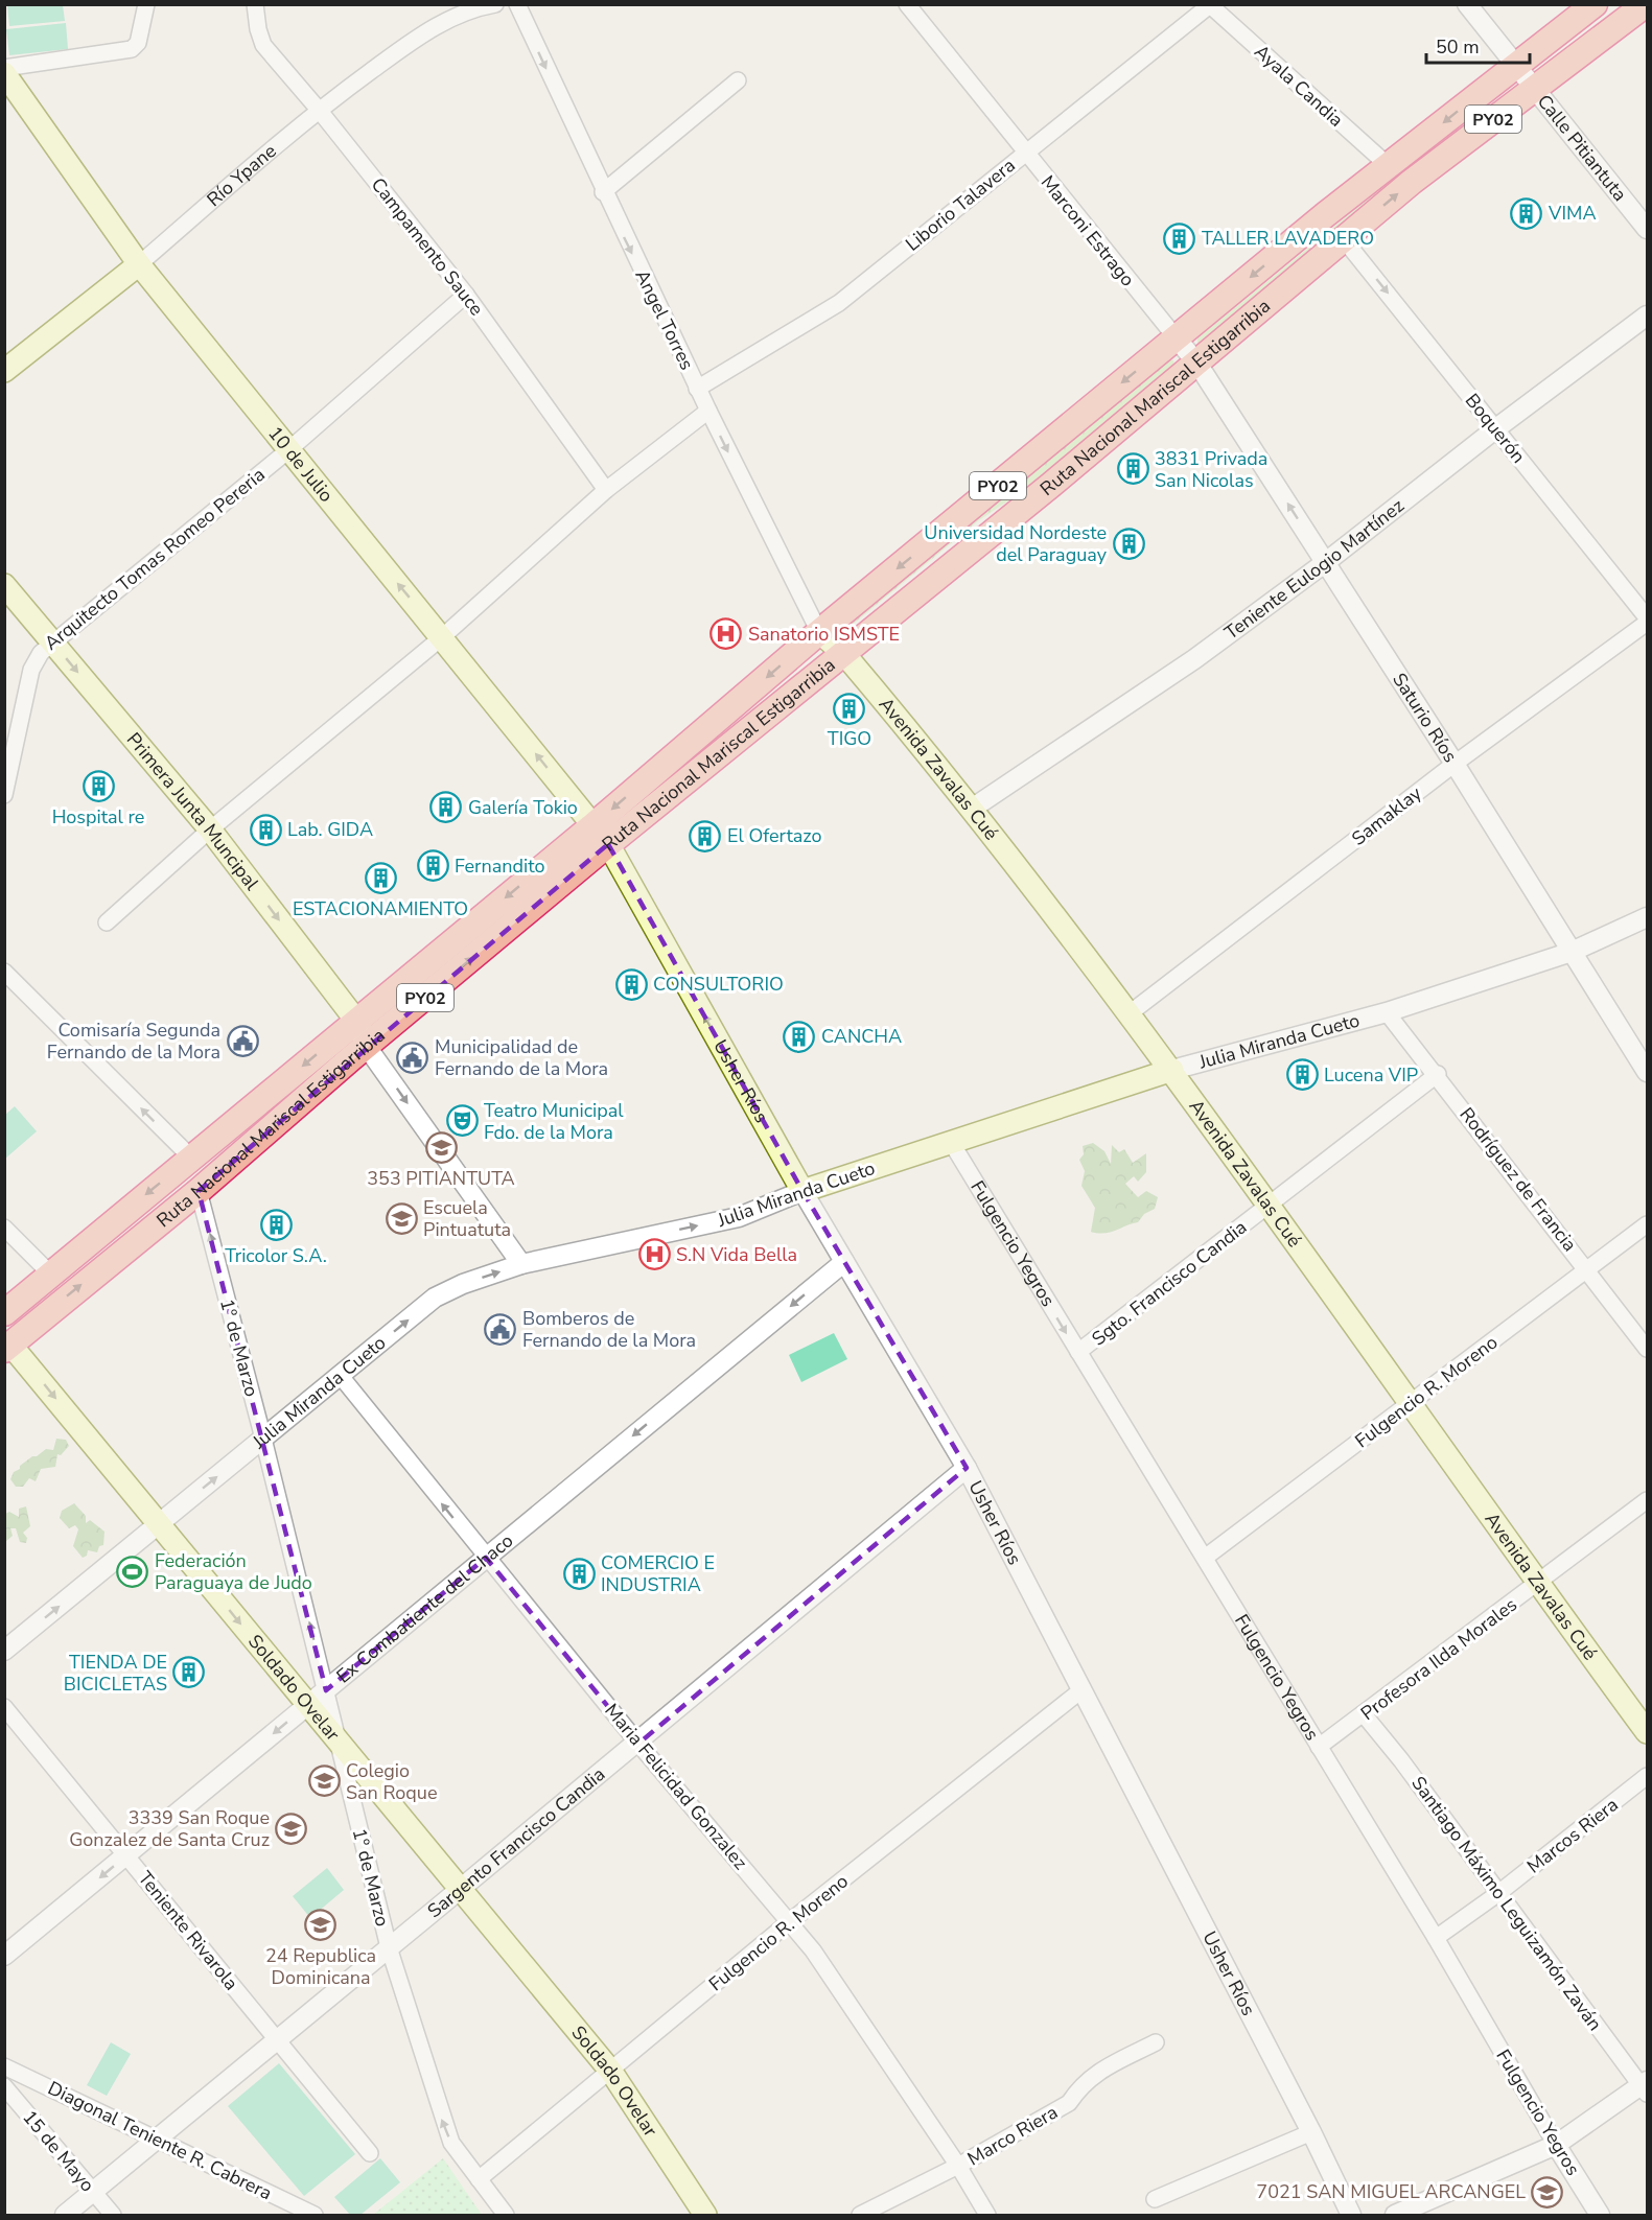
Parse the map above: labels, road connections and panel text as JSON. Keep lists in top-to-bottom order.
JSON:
{
  "streets": {
    "highway": ["PY02", "Ruta Nacional Mariscal Estigarribia"],
    "main road": [
      "Río Ypane",
      "10 de Julio",
      "Avenida Zavalas Cué",
      "Primera Junta Muncipal",
      "Julia Miranda Cueto",
      "Usher Ríos",
      "Soldado Ovelar"
    ],
    "street": [
      "Ayala Candia",
      "Calle Pitiantuta",
      "Liborio Talavera",
      "Marconi Estrago",
      "Campamento Sauce",
      "Angel Torres",
      "Boquerón",
      "Arquitecto Tomas Romeo Pereria",
      "Teniente Eulogio Martínez",
      "Saturio Ríos",
      "Samaklay",
      "Rodríguez de Francia",
      "Fulgencio Yegros",
      "Sgto. Francisco Candia",
      "1º de Marzo",
      "Fulgencio R. Moreno",
      "Ex Combatiente del Chaco",
      "Profesora Ilda Morales",
      "Maria Felicidad Gonzalez",
      "Marcos Riera",
      "Sargento Francisco Candia",
      "Santiago Máximo Leguizamón Zaván",
      "Teniente Rivarola",
      "Marco Riera",
      "Diagonal Teniente R. Cabrera",
      "15 de Mayo"
    ]
  },
  "crossings": [
    ["Ayala Candia", "Liborio Talavera"],
    ["Ayala Candia", "Ruta Nacional Mariscal Estigarribia"],
    ["Calle Pitiantuta", "Ruta Nacional Mariscal Estigarribia"],
    ["Río Ypane", "Campamento Sauce"],
    ["Río Ypane", "10 de Julio"],
    ["Liborio Talavera", "Marconi Estrago"],
    ["Liborio Talavera", "Angel Torres"],
    ["Marconi Estrago", "Ruta Nacional Mariscal Estigarribia"],
    ["Marconi Estrago", "Saturio Ríos"],
    ["Campamento Sauce", "Arquitecto Tomas Romeo Pereria"],
    ["Angel Torres", "Ruta Nacional Mariscal Estigarribia"],
    ["Angel Torres", "Avenida Zavalas Cué"],
    ["Ruta Nacional Mariscal Estigarribia", "Boquerón"],
    ["Ruta Nacional Mariscal Estigarribia", "10 de Julio"],
    ["Ruta Nacional Mariscal Estigarribia", "Saturio Ríos"],
    ["Ruta Nacional Mariscal Estigarribia", "Avenida Zavalas Cué"],
    ["Ruta Nacional Mariscal Estigarribia", "Primera Junta Muncipal"],
    ["Ruta Nacional Mariscal Estigarribia", "Usher Ríos"],
    ["Ruta Nacional Mariscal Estigarribia", "1º de Marzo"],
    ["Ruta Nacional Mariscal Estigarribia", "Soldado Ovelar"],
    ["Boquerón", "Teniente Eulogio Martínez"],
    ["10 de Julio", "Arquitecto Tomas Romeo Pereria"],
    ["10 de Julio", "Usher Ríos"],
    ["Arquitecto Tomas Romeo Pereria", "Primera Junta Muncipal"],
    ["Teniente Eulogio Martínez", "Saturio Ríos"],
    ["Teniente Eulogio Martínez", "Avenida Zavalas Cué"],
    ["Saturio Ríos", "Samaklay"],
    ["Saturio Ríos", "Julia Miranda Cueto"],
    ["Avenida Zavalas Cué", "Samaklay"],
    ["Avenida Zavalas Cué", "Julia Miranda Cueto"],
    ["Avenida Zavalas Cué", "Sgto. Francisco Candia"],
    ["Avenida Zavalas Cué", "Fulgencio R. Moreno"],
    ["Avenida Zavalas Cué", "Profesora Ilda Morales"],
    ["Julia Miranda Cueto", "Usher Ríos"],
    ["Julia Miranda Cueto", "Rodríguez de Francia"],
    ["Julia Miranda Cueto", "Fulgencio Yegros"],
    ["Julia Miranda Cueto", "1º de Marzo"],
    ["Julia Miranda Cueto", "Soldado Ovelar"],
    ["Julia Miranda Cueto", "Maria Felicidad Gonzalez"],
    ["Usher Ríos", "Fulgencio R. Moreno"],
    ["Usher Ríos", "Ex Combatiente del Chaco"],
    ["Usher Ríos", "Sargento Francisco Candia"],
    ["Rodríguez de Francia", "Sgto. Francisco Candia"],
    ["Rodríguez de Francia", "Fulgencio R. Moreno"],
    ["Fulgencio Yegros", "Sgto. Francisco Candia"],
    ["Fulgencio Yegros", "Fulgencio R. Moreno"],
    ["Fulgencio Yegros", "Profesora Ilda Morales"],
    ["Fulgencio Yegros", "Marcos Riera"],
    ["1º de Marzo", "Fulgencio R. Moreno"],
    ["1º de Marzo", "Ex Combatiente del Chaco"],
    ["1º de Marzo", "Soldado Ovelar"],
    ["1º de Marzo", "Sargento Francisco Candia"],
    ["Fulgencio R. Moreno", "Soldado Ovelar"],
    ["Fulgencio R. Moreno", "Maria Felicidad Gonzalez"],
    ["Ex Combatiente del Chaco", "Soldado Ovelar"],
    ["Ex Combatiente del Chaco", "Maria Felicidad Gonzalez"],
    ["Ex Combatiente del Chaco", "Teniente Rivarola"],
    ["Profesora Ilda Morales", "Santiago Máximo Leguizamón Zaván"],
    ["Soldado Ovelar", "Sargento Francisco Candia"],
    ["Maria Felicidad Gonzalez", "Sargento Francisco Candia"],
    ["Maria Felicidad Gonzalez", "Marco Riera"],
    ["Marcos Riera", "Santiago Máximo Leguizamón Zaván"],
    ["Sargento Francisco Candia", "Teniente Rivarola"],
    ["Sargento Francisco Candia", "Diagonal Teniente R. Cabrera"],
    ["Sargento Francisco Candia", "15 de Mayo"]
  ],
  "one_way": [
    "Angel Torres",
    "Boquerón",
    "10 de Julio",
    "Primera Junta Muncipal",
    "Julia Miranda Cueto",
    "1º de Marzo",
    "Ex Combatiente del Chaco",
    "Soldado Ovelar"
  ],
  "places": {
    "building": [
      "VIMA",
      "TALLER LAVADERO",
      "3831 Privada San Nicolas",
      "Universidad Nordeste del Paraguay",
      "TIGO",
      "Hospital re",
      "Galería Tokio",
      "Lab. GIDA",
      "El Ofertazo",
      "Fernandito",
      "ESTACIONAMIENTO",
      "CONSULTORIO",
      "CANCHA",
      "Lucena VIP",
      "Tricolor S.A.",
      "COMERCIO E INDUSTRIA",
      "TIENDA DE BICICLETAS"
    ],
    "hospital": ["Sanatorio ISMSTE", "S.N Vida Bella"],
    "public building": ["Comisaría Segunda Fernando de la Mora", "Municipalidad de Fernando de la Mora", "Bomberos de Fernando de la Mora"],
    "theatre": ["Teatro Municipal Fdo. de la Mora"],
    "school or university": [
      "353 PITIANTUTA",
      "Escuela Pintuatuta",
      "Colegio San Roque",
      "3339 San Roque Gonzalez de Santa Cruz",
      "24 Republica Dominicana",
      "7021 SAN MIGUEL ARCANGEL"
    ],
    "sports": ["Federación Paraguaya de Judo"]
  },
  "scale_bar": "50 m"
}
